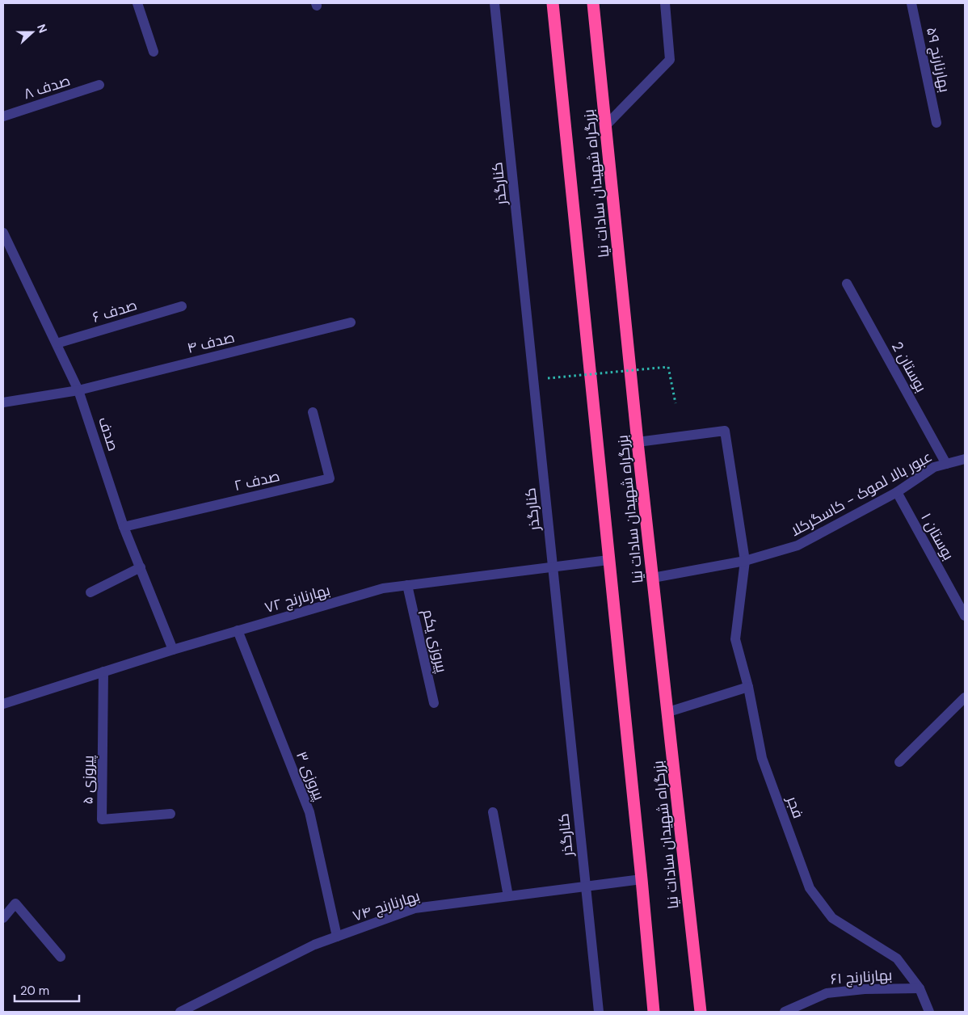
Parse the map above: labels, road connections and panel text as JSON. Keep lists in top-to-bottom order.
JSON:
{
  "streets": {
    "highway": ["بزرگراه شهیدان سادات نیا"],
    "street": [
      "بهارنارنج ۵۹",
      "صدف ۸",
      "کنارگذر",
      "صدف ۶",
      "صدف ۴",
      "بوستان 2",
      "صدف",
      "صدف ۲",
      "عبور بالا لموک - کاسگرکلا",
      "بوستان ۱",
      "بهارنارنج ۷۲",
      "پیروزی یکم",
      "پیروزی ۳",
      "پیروزی ۵",
      "فجر",
      "بهارنارنج ۷۴",
      "بهارنارنج ۶۱"
    ]
  },
  "crossings": [
    ["کنارگذر", "بهارنارنج ۷۲"],
    ["کنارگذر", "بهارنارنج ۷۴"],
    ["بزرگراه شهیدان سادات نیا", "عبور بالا لموک - کاسگرکلا"],
    ["بزرگراه شهیدان سادات نیا", "بهارنارنج ۷۲"],
    ["بزرگراه شهیدان سادات نیا", "فجر"],
    ["بزرگراه شهیدان سادات نیا", "بهارنارنج ۷۴"],
    ["صدف ۶", "صدف"],
    ["صدف ۴", "صدف"],
    ["بوستان 2", "عبور بالا لموک - کاسگرکلا"],
    ["صدف", "صدف ۲"],
    ["صدف", "بهارنارنج ۷۲"],
    ["عبور بالا لموک - کاسگرکلا", "بوستان ۱"],
    ["عبور بالا لموک - کاسگرکلا", "فجر"],
    ["بهارنارنج ۷۲", "پیروزی یکم"],
    ["بهارنارنج ۷۲", "پیروزی ۳"],
    ["بهارنارنج ۷۲", "پیروزی ۵"],
    ["پیروزی ۳", "بهارنارنج ۷۴"],
    ["فجر", "بهارنارنج ۶۱"]
  ],
  "scale_bar": "20 m",
  "north": "right"
}
